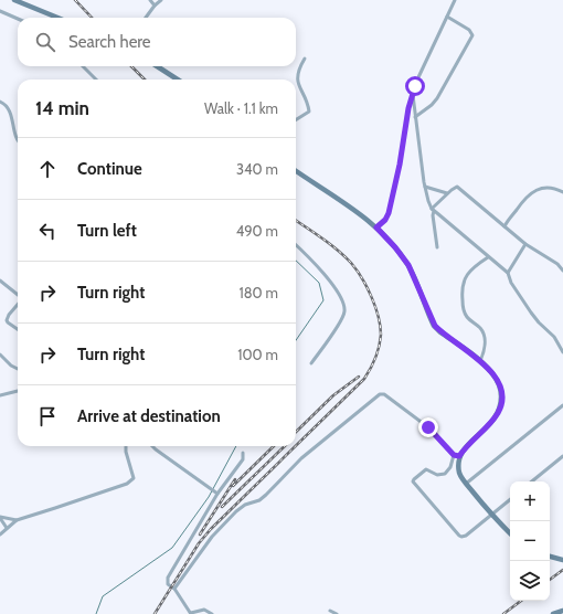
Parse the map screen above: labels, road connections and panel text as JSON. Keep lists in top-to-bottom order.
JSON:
{
  "page": {
    "search": "Search here",
    "heading": ["14 min", "Walk · 1.1 km"],
    "list": [
      ["Continue", "340 m"],
      ["Turn left", "490 m"],
      ["Turn right", "180 m"],
      ["Turn right", "100 m"],
      "Arrive at destination"
    ],
    "map_buttons": ["+", "−"]
  }
}
